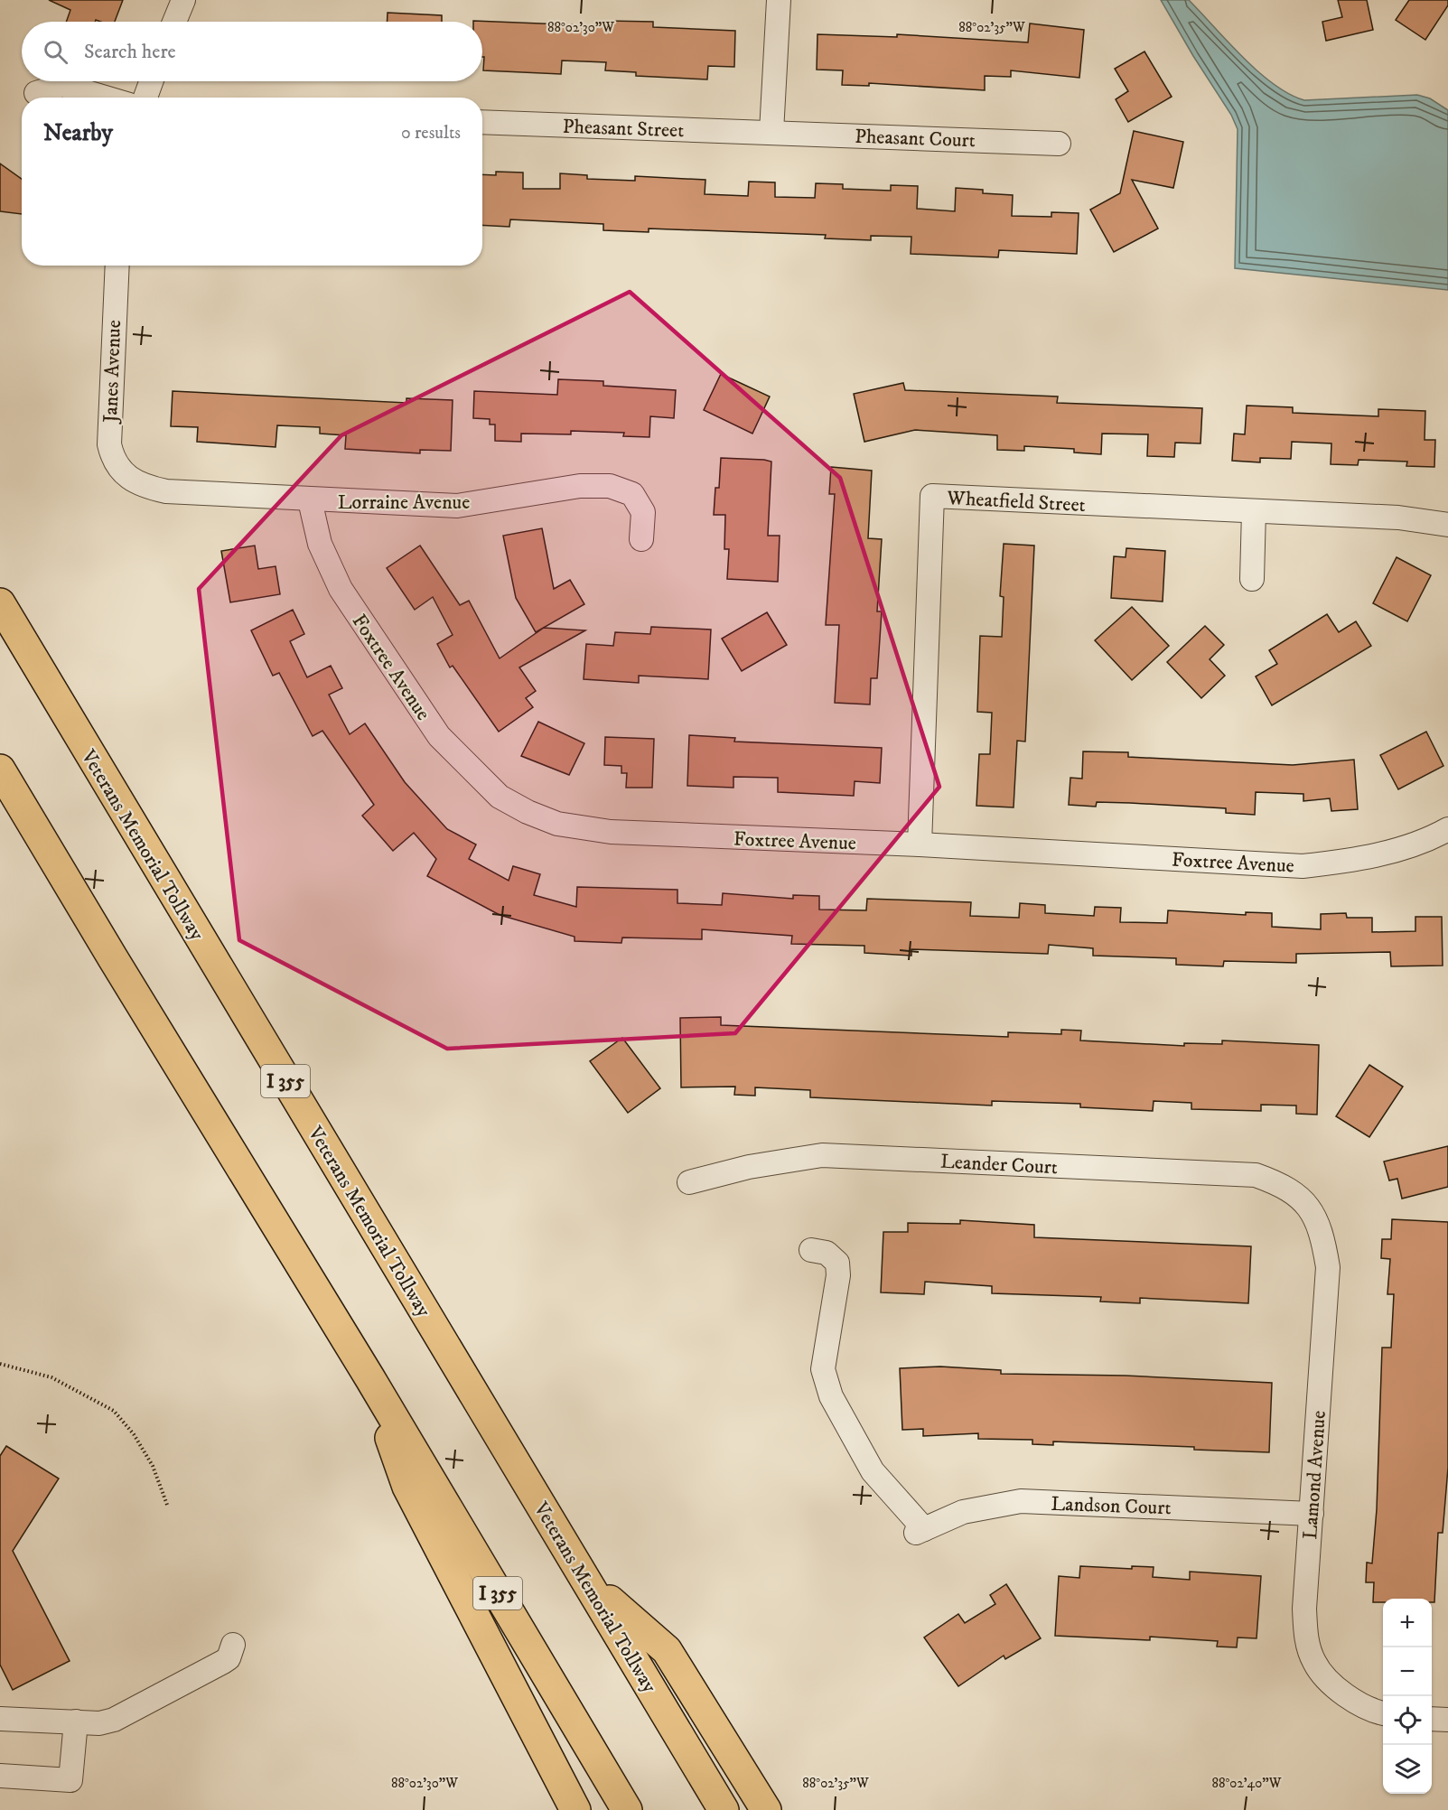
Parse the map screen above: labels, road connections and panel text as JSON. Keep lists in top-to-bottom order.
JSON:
{
  "streets": {
    "highway": ["Veterans Memorial Tollway", "I 355"],
    "street": [
      "Pheasant Street",
      "Pheasant Court",
      "Janes Avenue",
      "Wheatfield Street",
      "Lorraine Avenue",
      "Foxtree Avenue",
      "Leander Court",
      "Lamond Avenue",
      "Landson Court"
    ]
  },
  "crossings": [
    ["Pheasant Street", "Pheasant Court"],
    ["Janes Avenue", "Lorraine Avenue"],
    ["Wheatfield Street", "Foxtree Avenue"],
    ["Lorraine Avenue", "Foxtree Avenue"],
    ["Leander Court", "Lamond Avenue"],
    ["Lamond Avenue", "Landson Court"]
  ],
  "page": {
    "search": "Search here",
    "heading": ["Nearby", "0 results"],
    "map_buttons": ["+", "−"]
  },
  "coordinates": ["88°02'30\"W", "88°02'35\"W", "88°02'40\"W"]
}
